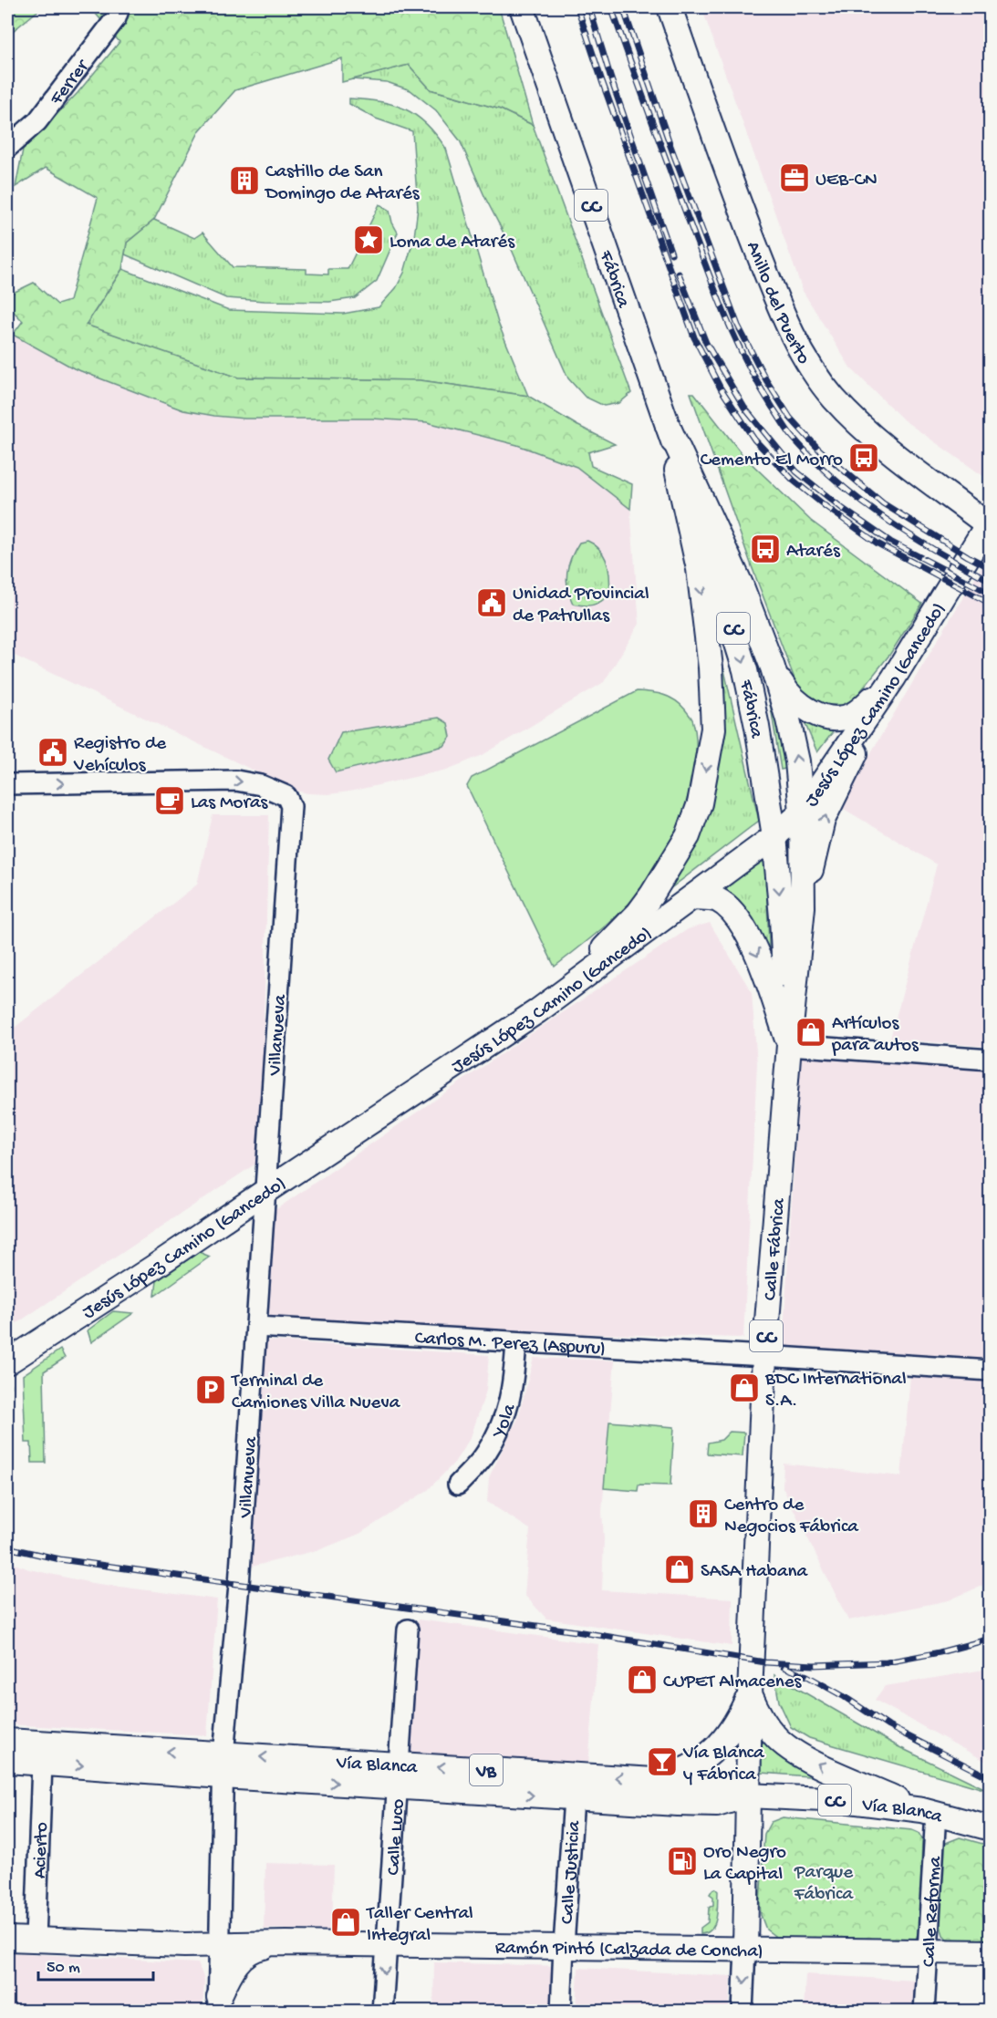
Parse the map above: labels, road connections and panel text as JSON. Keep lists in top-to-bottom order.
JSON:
{
  "streets": {
    "main road": [
      "CC",
      "Fábrica",
      "Anillo del Puerto",
      "Jesús López Camino (Gancedo)",
      "Calle Fábrica",
      "Vía Blanca",
      "VB",
      "Ramón Pintó (Calzada de Concha)"
    ],
    "street": [
      "Ferrer",
      "Villanueva",
      "Carlos M. Perez (Aspuru)",
      "Yola",
      "Calle Luco",
      "Acierto",
      "Calle Justicia",
      "Calle Reforma"
    ]
  },
  "crossings": [
    ["Fábrica", "Jesús López Camino (Gancedo)"],
    ["Fábrica", "Calle Fábrica"],
    ["Anillo del Puerto", "Jesús López Camino (Gancedo)"],
    ["Jesús López Camino (Gancedo)", "Villanueva"],
    ["Jesús López Camino (Gancedo)", "Calle Fábrica"],
    ["Villanueva", "Carlos M. Perez (Aspuru)"],
    ["Villanueva", "Vía Blanca"],
    ["Villanueva", "Ramón Pintó (Calzada de Concha)"],
    ["Calle Fábrica", "Carlos M. Perez (Aspuru)"],
    ["Calle Fábrica", "Vía Blanca"],
    ["Calle Fábrica", "Ramón Pintó (Calzada de Concha)"],
    ["Carlos M. Perez (Aspuru)", "Yola"],
    ["Vía Blanca", "Calle Luco"],
    ["Vía Blanca", "Acierto"],
    ["Vía Blanca", "Calle Justicia"],
    ["Vía Blanca", "Calle Reforma"],
    ["Calle Luco", "Ramón Pintó (Calzada de Concha)"],
    ["Acierto", "Ramón Pintó (Calzada de Concha)"],
    ["Calle Justicia", "Ramón Pintó (Calzada de Concha)"],
    ["Calle Reforma", "Ramón Pintó (Calzada de Concha)"]
  ],
  "parks": ["Parque Fábrica"],
  "places": {
    "office": ["UEB-CN"],
    "building": ["Castillo de San Domingo de Atarés", "Centro de Negocios Fábrica"],
    "place": ["Loma de Atarés"],
    "bus stop": ["Cemento El Morro", "Atarés"],
    "public building": ["Unidad Provincial de Patrullas", "Registro de Vehículos"],
    "cafe": ["Las Moras"],
    "shop": [
      "Artículos para autos",
      "BDC International S.A.",
      "SASA Habana",
      "CUPET Almacenes",
      "Taller Central Integral"
    ],
    "parking": ["Terminal de Camiones Villa Nueva"],
    "bar": ["Vía Blanca y Fábrica"],
    "fuel station": ["Oro Negro La Capital"]
  },
  "scale_bar": "50 m"
}
